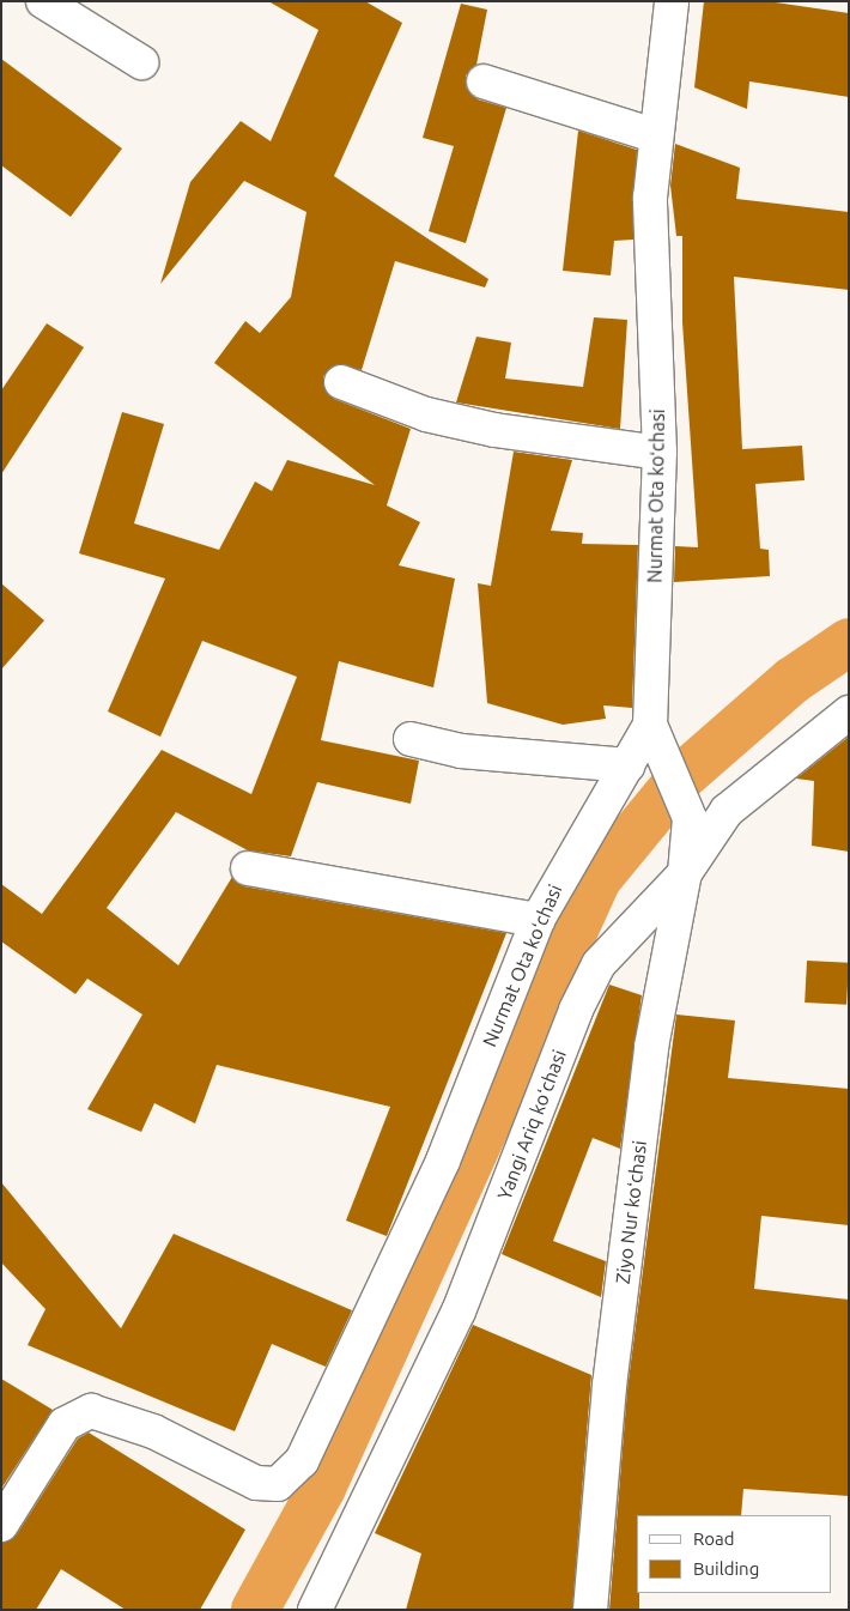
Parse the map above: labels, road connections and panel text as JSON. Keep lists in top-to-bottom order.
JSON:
{
  "streets": {
    "street": ["Nurmat Ota koʻchasi", "Yangi Ariq koʻchasi", "Ziyo Nur koʻchasi"]
  },
  "crossings": [
    ["Nurmat Ota koʻchasi", "Ziyo Nur koʻchasi"],
    ["Yangi Ariq koʻchasi", "Ziyo Nur koʻchasi"]
  ],
  "legend": ["Road", "Building"]
}
